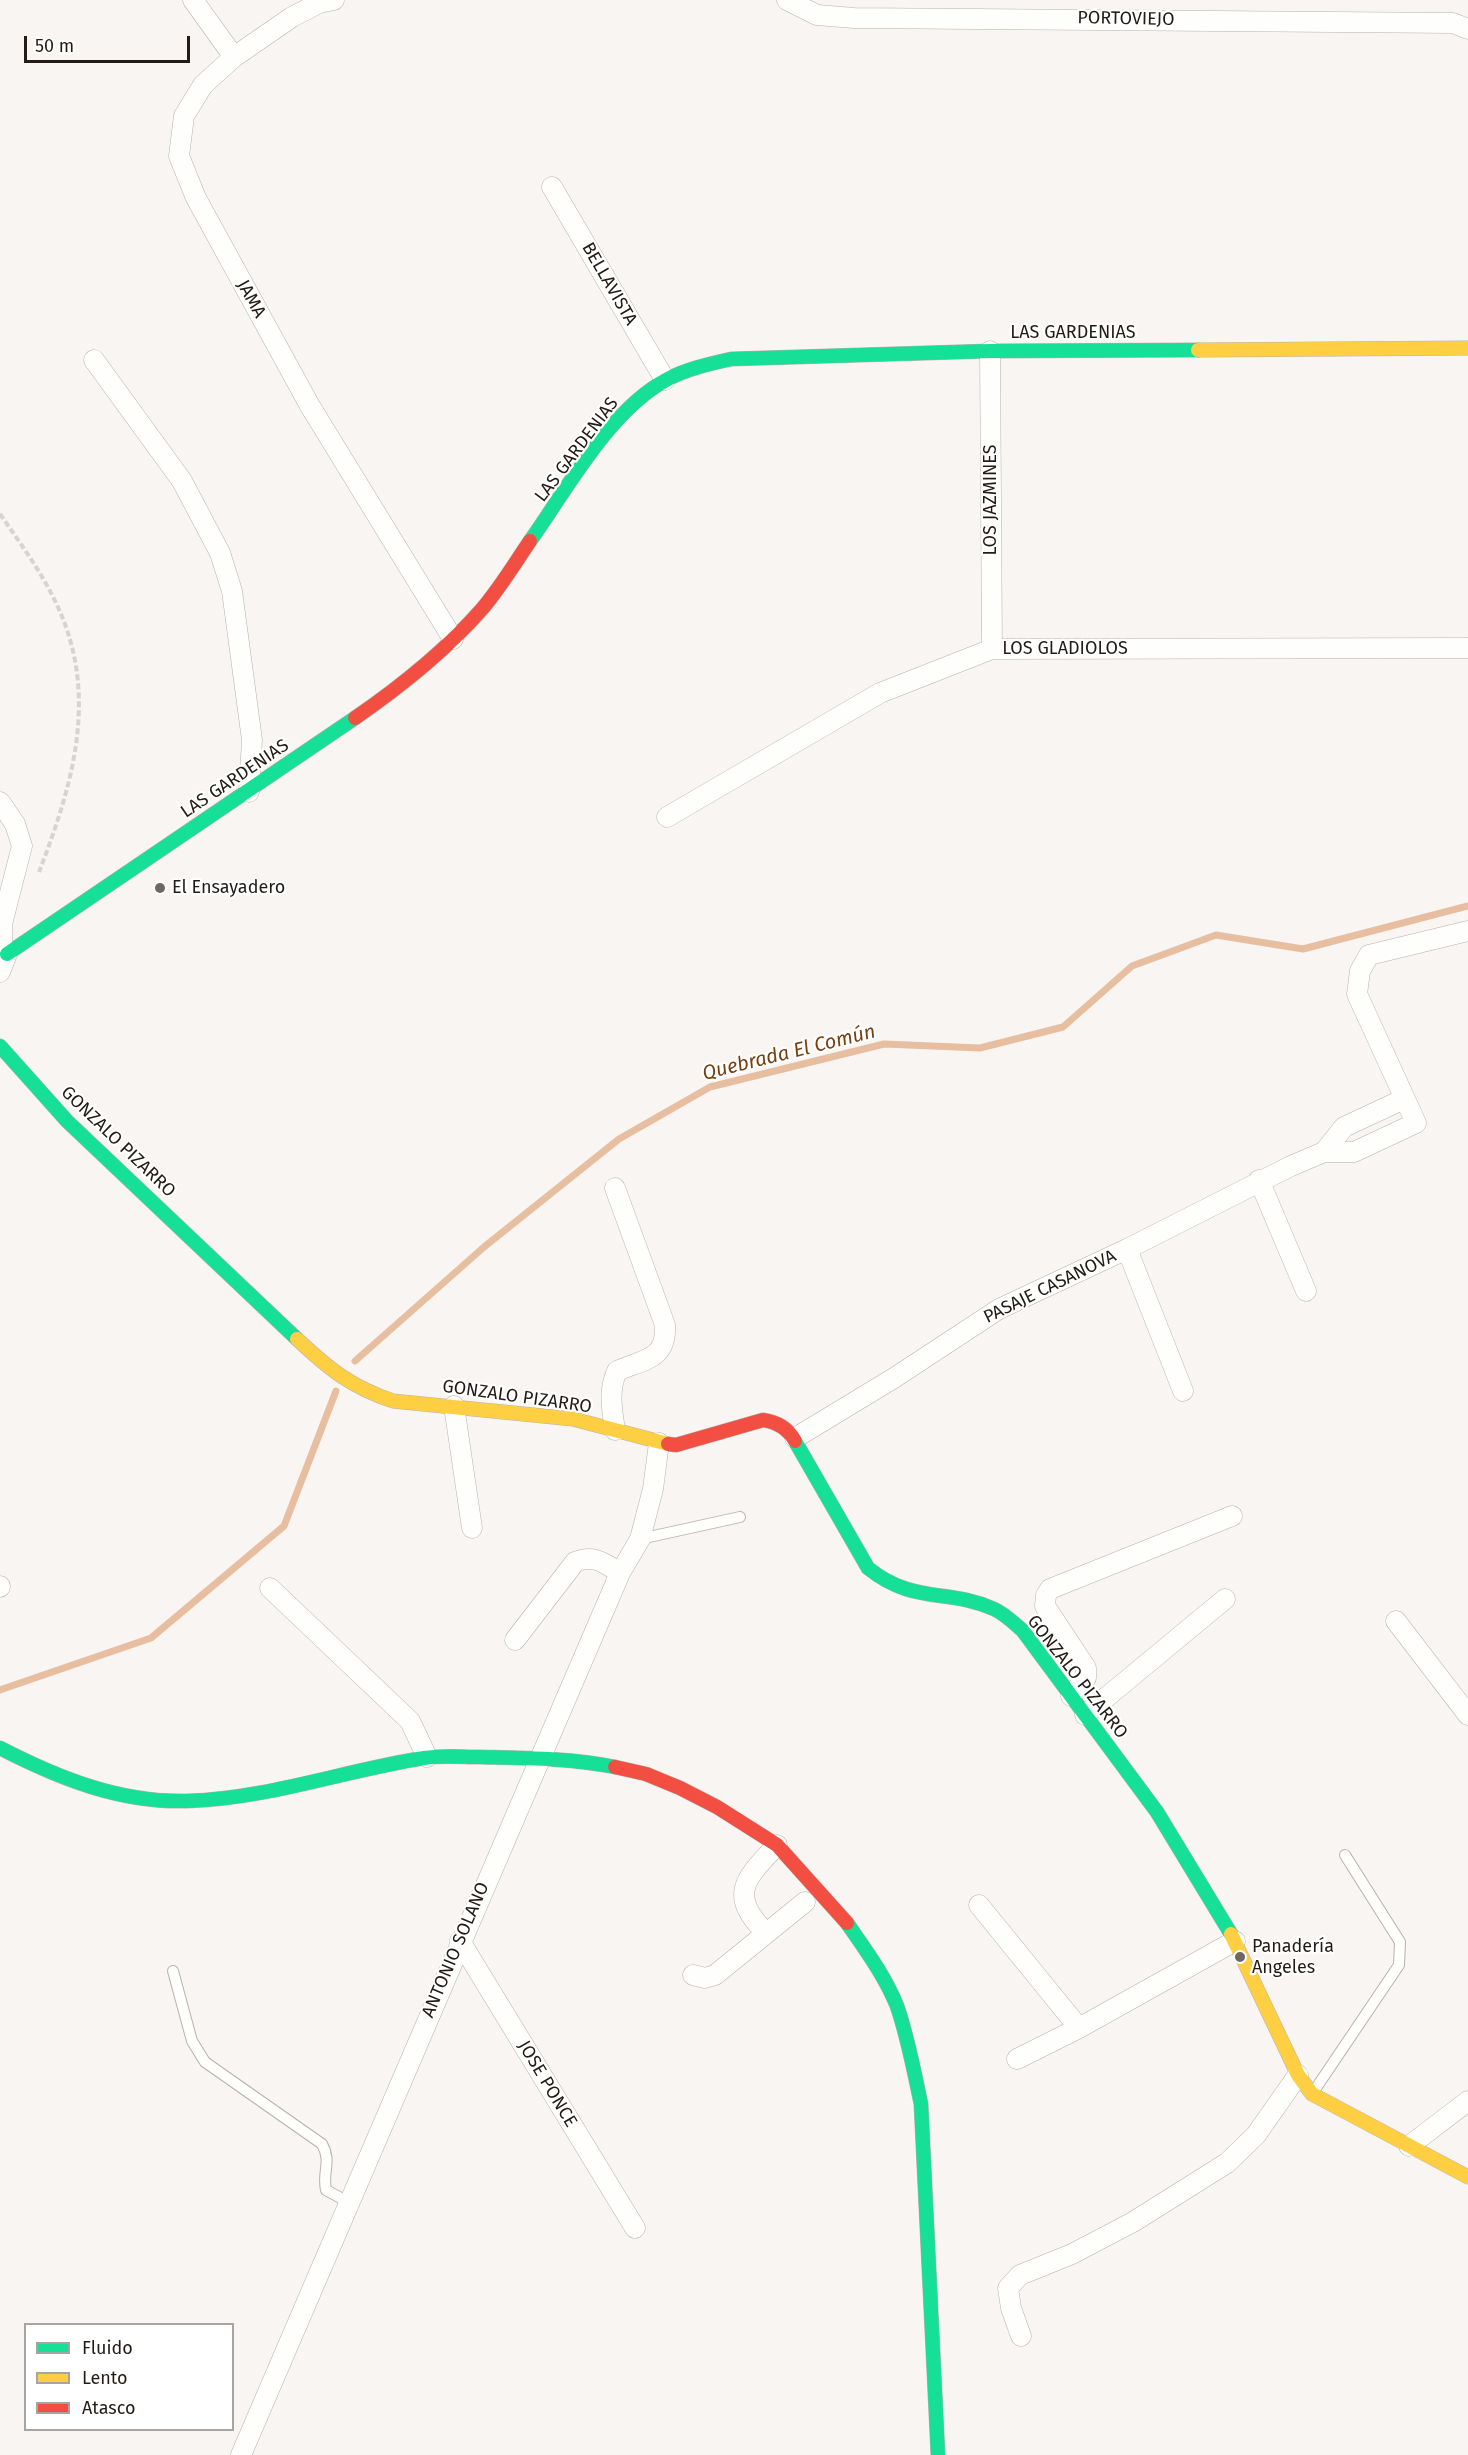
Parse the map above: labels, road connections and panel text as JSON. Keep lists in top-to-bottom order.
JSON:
{
  "streets": {
    "street": [
      "PORTOVIEJO",
      "BELLAVISTA",
      "JAMA",
      "LAS GARDENIAS",
      "LOS JAZMINES",
      "LOS GLADIOLOS",
      "GONZALO PIZARRO",
      "PASAJE CASANOVA",
      "ANTONIO SOLANO",
      "JOSE PONCE"
    ]
  },
  "crossings": [
    ["BELLAVISTA", "LAS GARDENIAS"],
    ["JAMA", "LAS GARDENIAS"],
    ["LAS GARDENIAS", "LOS JAZMINES"],
    ["LOS JAZMINES", "LOS GLADIOLOS"],
    ["GONZALO PIZARRO", "PASAJE CASANOVA"],
    ["GONZALO PIZARRO", "ANTONIO SOLANO"],
    ["ANTONIO SOLANO", "JOSE PONCE"]
  ],
  "water": ["Quebrada El Común"],
  "places": ["El Ensayadero", "Panadería Angeles"],
  "legend": ["Fluido", "Lento", "Atasco"],
  "scale_bar": "50 m"
}
